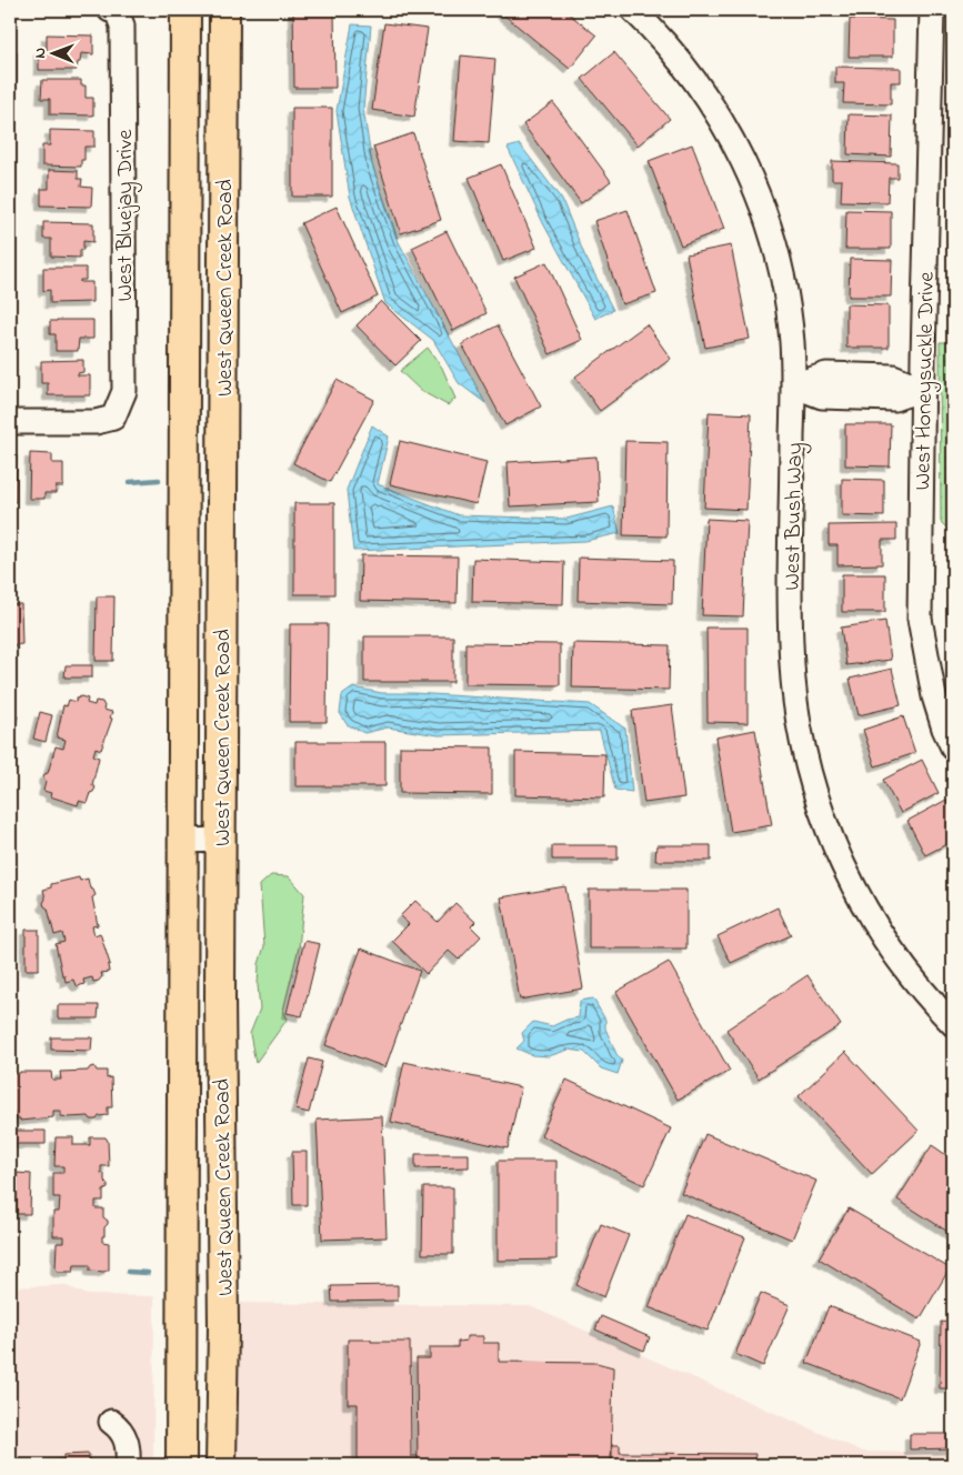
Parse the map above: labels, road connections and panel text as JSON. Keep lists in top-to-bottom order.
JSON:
{
  "streets": {
    "main road": ["West Queen Creek Road"],
    "street": ["West Bluejay Drive", "West Honeysuckle Drive", "West Bush Way"]
  },
  "north": "left"
}
